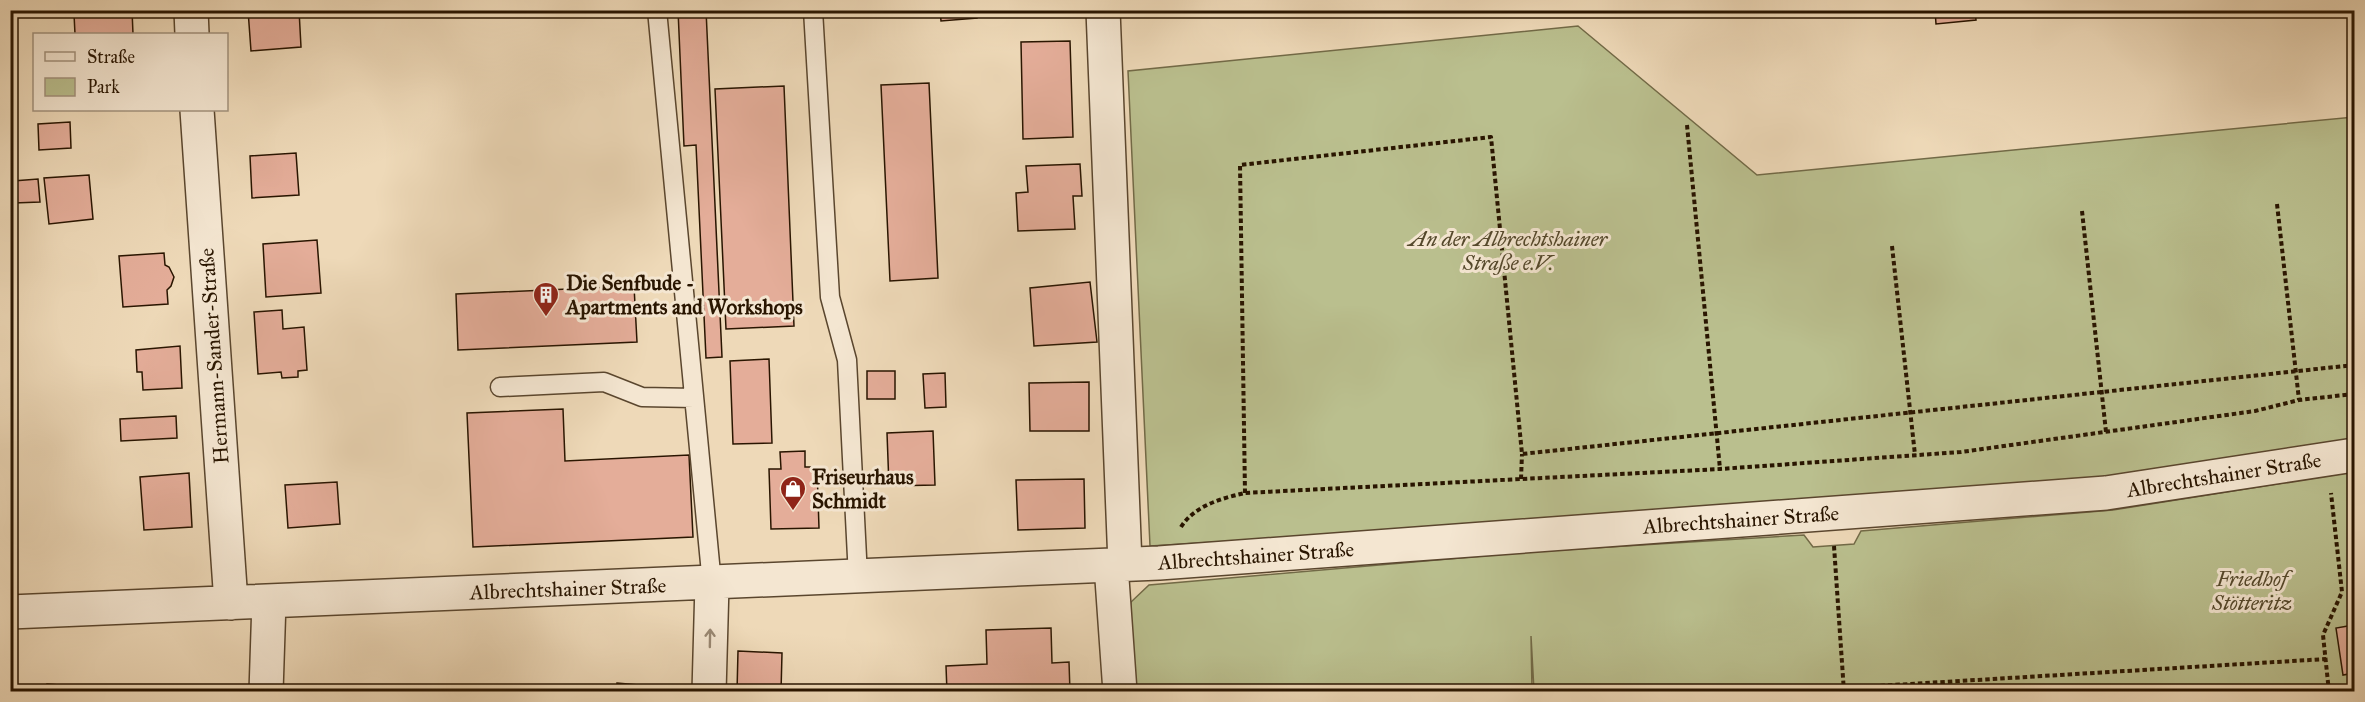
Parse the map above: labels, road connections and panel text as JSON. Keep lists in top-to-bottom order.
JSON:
{
  "streets": {
    "street": ["Hermann-Sander-Straße", "Albrechtshainer Straße"]
  },
  "crossings": [
    ["Hermann-Sander-Straße", "Albrechtshainer Straße"]
  ],
  "parks": ["An der Albrechtshainer Straße e.V.", "Friedhof Stötteritz"],
  "places": {
    "building": ["Die Senfbude - Apartments and Workshops"],
    "shop": ["Friseurhaus Schmidt"]
  },
  "legend": ["Straße", "Park"]
}
